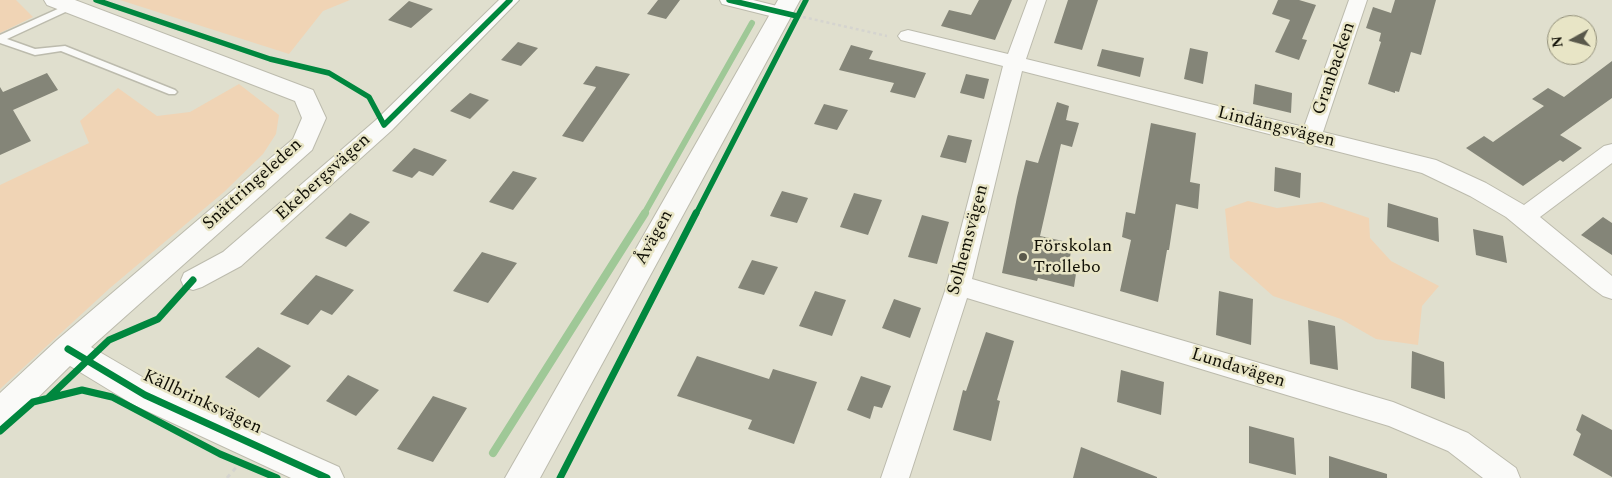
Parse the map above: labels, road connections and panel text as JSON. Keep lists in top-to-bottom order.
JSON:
{
  "streets": {
    "street": [
      "Granbacken",
      "Lindängsvägen",
      "Ekebergsvägen",
      "Snättringeleden",
      "Åvägen",
      "Solhemsvägen",
      "Lundavägen",
      "Källbrinksvägen"
    ]
  },
  "crossings": [
    ["Granbacken", "Lindängsvägen"],
    ["Lindängsvägen", "Solhemsvägen"],
    ["Snättringeleden", "Källbrinksvägen"],
    ["Solhemsvägen", "Lundavägen"]
  ],
  "places": ["Förskolan Trollebo"],
  "north": "left"
}
